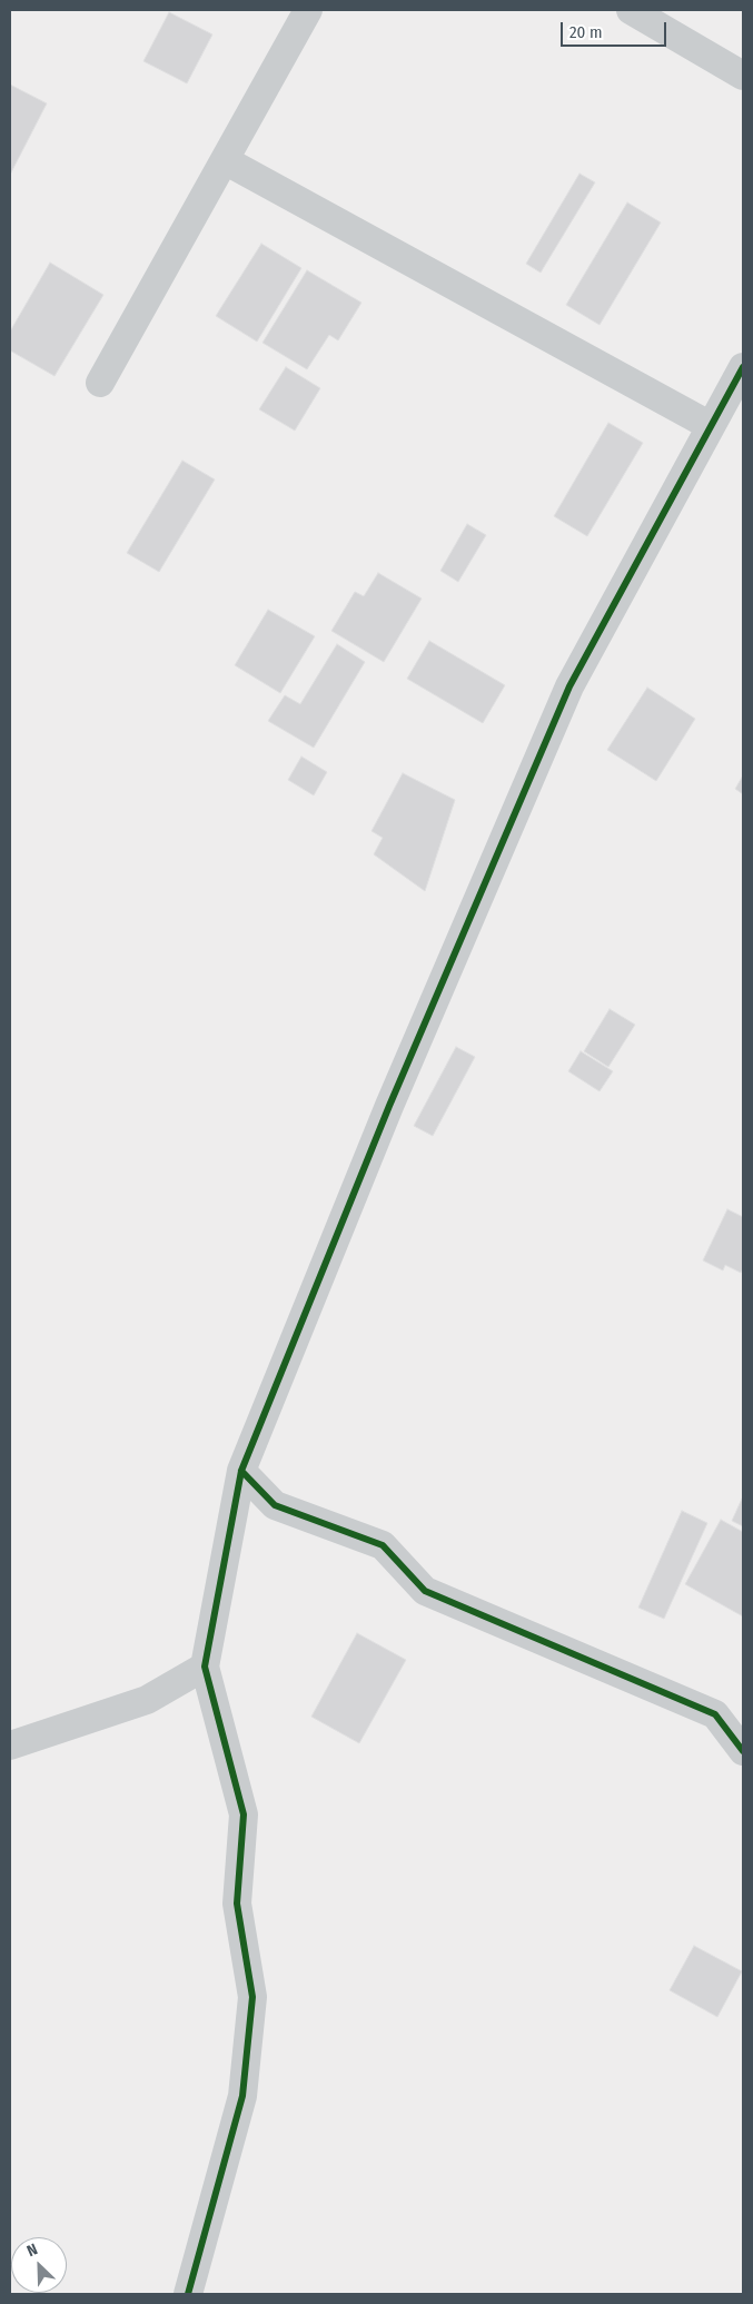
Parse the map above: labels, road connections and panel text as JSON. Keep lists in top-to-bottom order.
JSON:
{
  "scale_bar": "20 m",
  "north": "top left"
}
